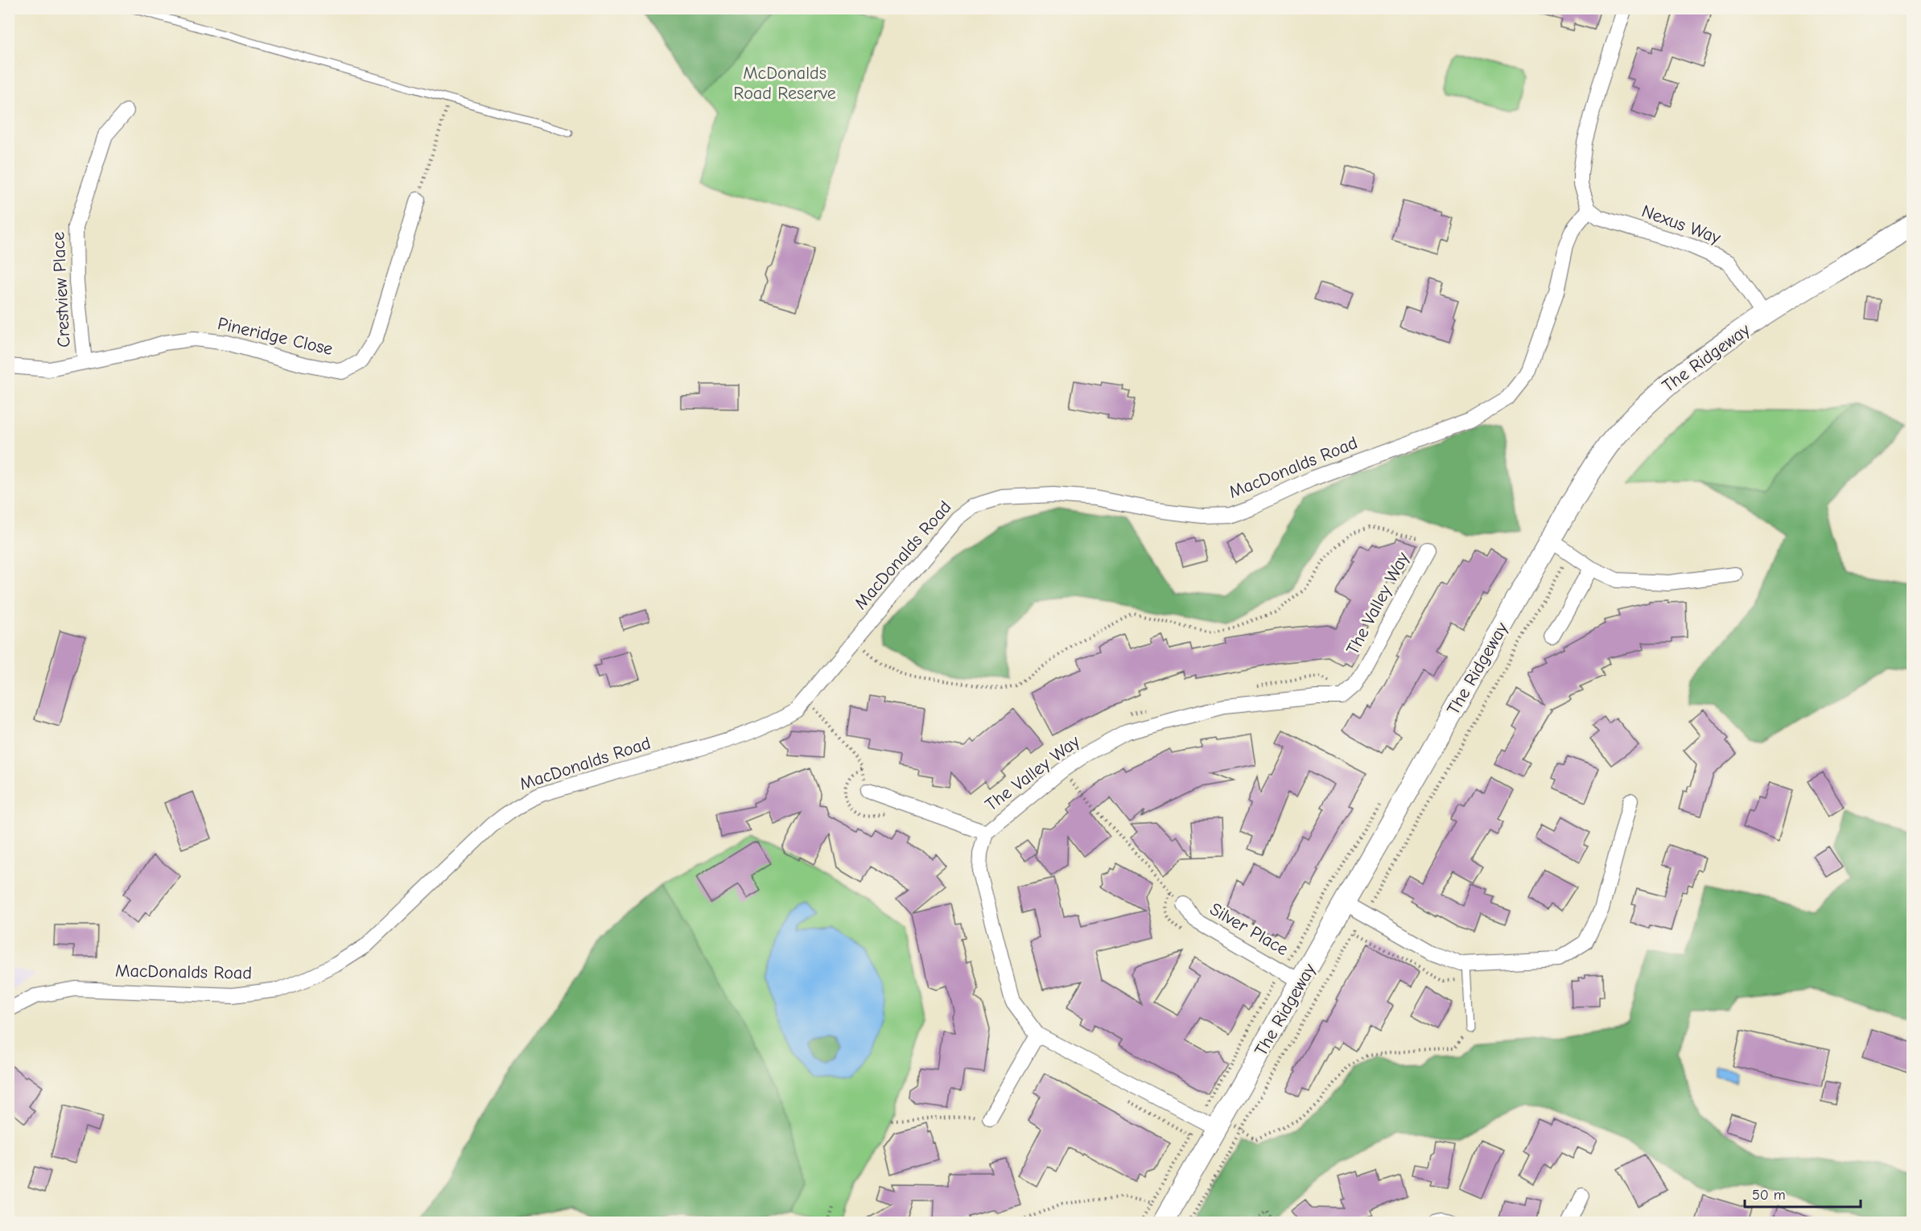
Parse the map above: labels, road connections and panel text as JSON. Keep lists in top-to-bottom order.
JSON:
{
  "streets": {
    "street": [
      "Nexus Way",
      "Crestview Place",
      "Pineridge Close",
      "The Ridgeway",
      "MacDonalds Road",
      "The Valley Way",
      "Silver Place"
    ]
  },
  "crossings": [
    ["Nexus Way", "The Ridgeway"],
    ["Nexus Way", "MacDonalds Road"],
    ["Crestview Place", "Pineridge Close"],
    ["The Ridgeway", "The Valley Way"],
    ["The Ridgeway", "Silver Place"]
  ],
  "parks": ["McDonalds Road Reserve"],
  "scale_bar": "50 m"
}
